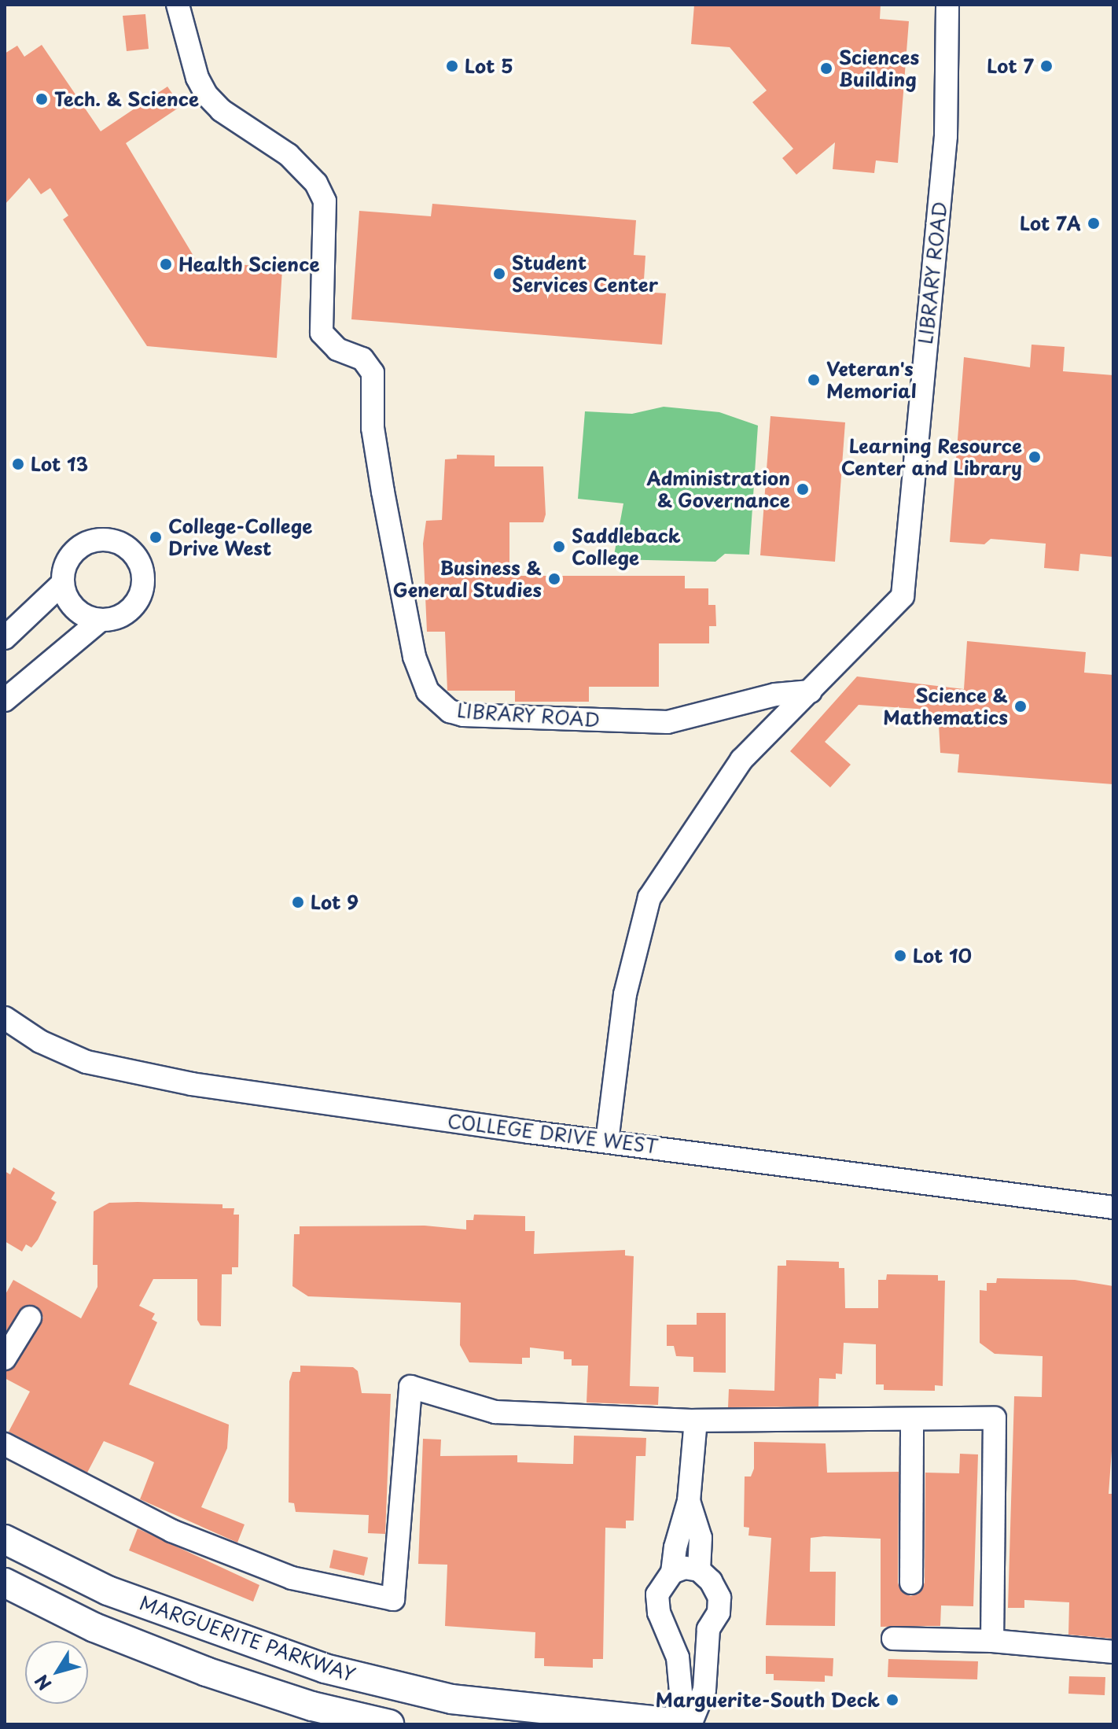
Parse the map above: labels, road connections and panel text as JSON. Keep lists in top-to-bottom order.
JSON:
{
  "streets": {
    "main road": ["MARGUERITE PARKWAY"],
    "street": ["LIBRARY ROAD", "COLLEGE DRIVE WEST"]
  },
  "crossings": [
    ["LIBRARY ROAD", "COLLEGE DRIVE WEST"]
  ],
  "places": [
    "Lot 5",
    "Lot 7",
    "Sciences Building",
    "Tech. & Science",
    "Lot 7A",
    "Health Science",
    "Student Services Center",
    "Veteran's Memorial",
    "Learning Resource Center and Library",
    "Lot 13",
    "Administration & Governance",
    "College-College Drive West",
    "Saddleback College",
    "Business & General Studies",
    "Science & Mathematics",
    "Lot 9",
    "Lot 10",
    "Marguerite-South Deck"
  ],
  "north": "bottom left"
}
